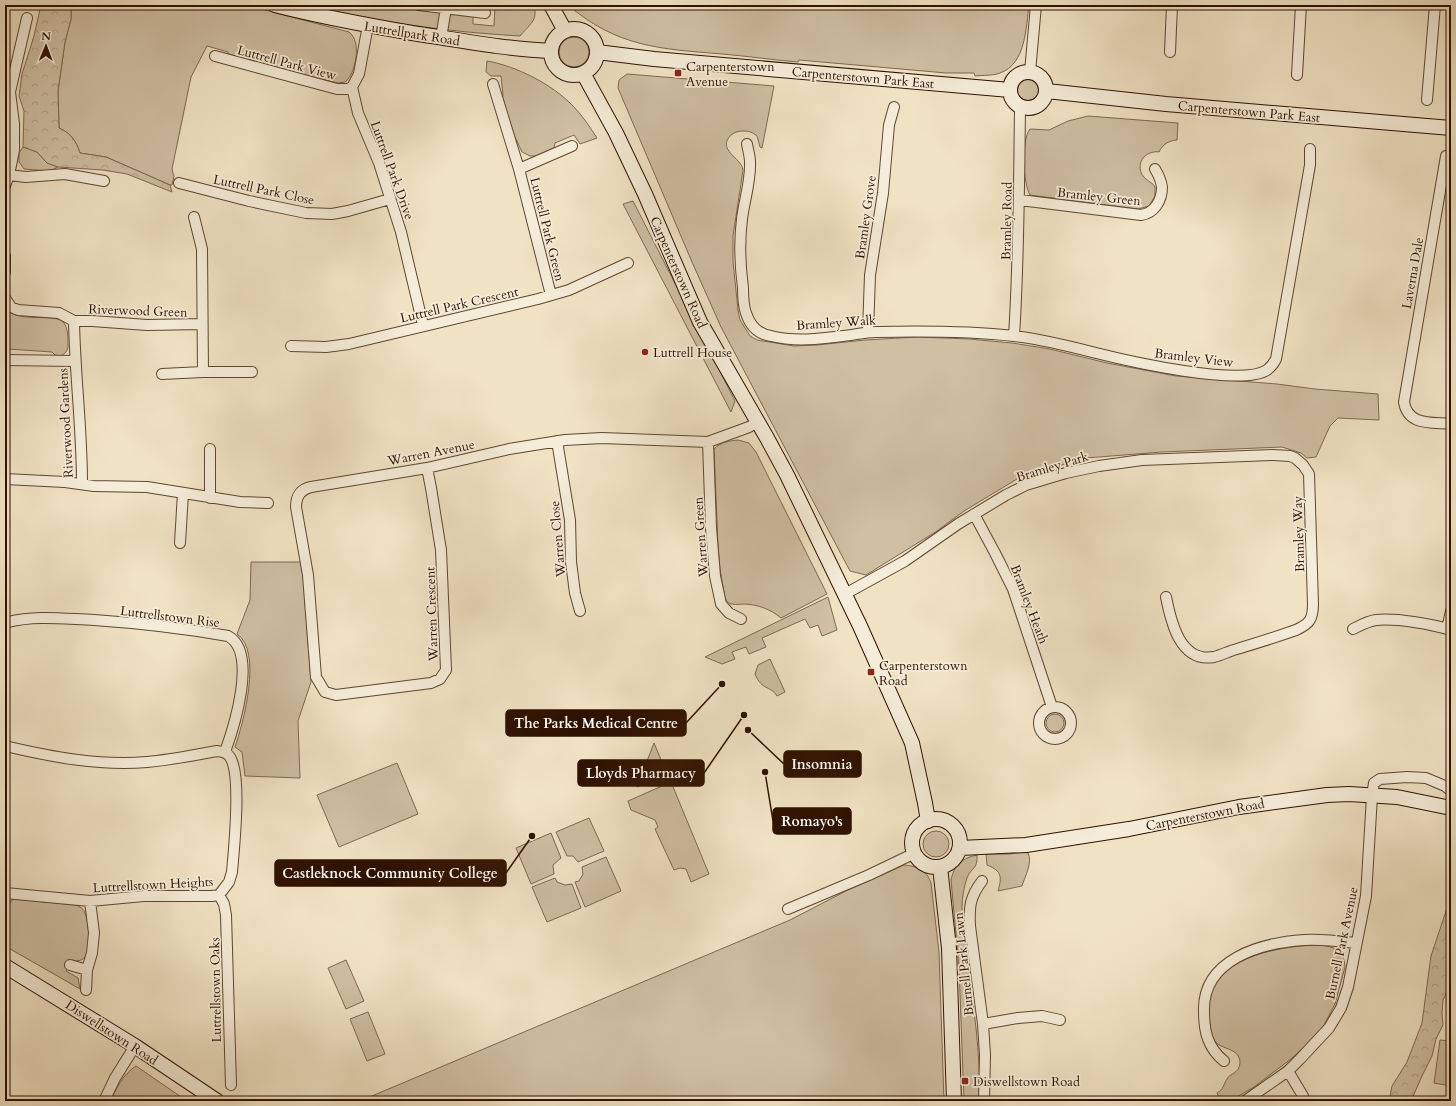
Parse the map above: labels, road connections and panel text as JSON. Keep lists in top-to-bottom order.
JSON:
{
  "streets": {
    "street": [
      "Luttrellpark Road",
      "Luttrell Park View",
      "Carpenterstown Park East",
      "Luttrell Park Drive",
      "Luttrell Park Close",
      "Bramley Green",
      "Bramley Grove",
      "Bramley Road",
      "Luttrell Park Green",
      "Carpenterstown Road",
      "Laverna Dale",
      "Luttrell Park Crescent",
      "Riverwood Green",
      "Bramley Walk",
      "Bramley View",
      "Riverwood Gardens",
      "Warren Avenue",
      "Bramley Park",
      "Bramley Way",
      "Warren Green",
      "Warren Close",
      "Bramley Heath",
      "Warren Crescent",
      "Luttrellstown Rise",
      "Luttrellstown Heights",
      "Burnell Park Avenue",
      "Burnell Park Lawn",
      "Luttrellstown Oaks",
      "Diswellstown Road"
    ]
  },
  "crossings": [
    ["Luttrellpark Road", "Carpenterstown Park East"],
    ["Luttrellpark Road", "Carpenterstown Road"],
    ["Luttrell Park View", "Luttrell Park Drive"],
    ["Carpenterstown Park East", "Bramley Road"],
    ["Carpenterstown Park East", "Carpenterstown Road"],
    ["Luttrell Park Drive", "Luttrell Park Close"],
    ["Luttrell Park Drive", "Luttrell Park Crescent"],
    ["Bramley Green", "Bramley Road"],
    ["Bramley Grove", "Bramley Walk"],
    ["Bramley Road", "Bramley Walk"],
    ["Bramley Road", "Bramley View"],
    ["Luttrell Park Green", "Luttrell Park Crescent"],
    ["Carpenterstown Road", "Warren Avenue"],
    ["Carpenterstown Road", "Bramley Park"],
    ["Carpenterstown Road", "Burnell Park Avenue"],
    ["Riverwood Green", "Riverwood Gardens"],
    ["Bramley Walk", "Bramley View"],
    ["Warren Avenue", "Warren Green"],
    ["Warren Avenue", "Warren Close"],
    ["Warren Avenue", "Warren Crescent"],
    ["Bramley Park", "Bramley Way"],
    ["Bramley Park", "Bramley Heath"],
    ["Luttrellstown Rise", "Luttrellstown Heights"],
    ["Luttrellstown Heights", "Luttrellstown Oaks"]
  ],
  "places": {
    "transit": ["Carpenterstown Avenue", "Carpenterstown Road", "Diswellstown Road"],
    "other": [
      "Luttrell House",
      "The Parks Medical Centre",
      "Lloyds Pharmacy",
      "Insomnia",
      "Romayo's",
      "Castleknock Community College"
    ]
  },
  "north": "top"
}
